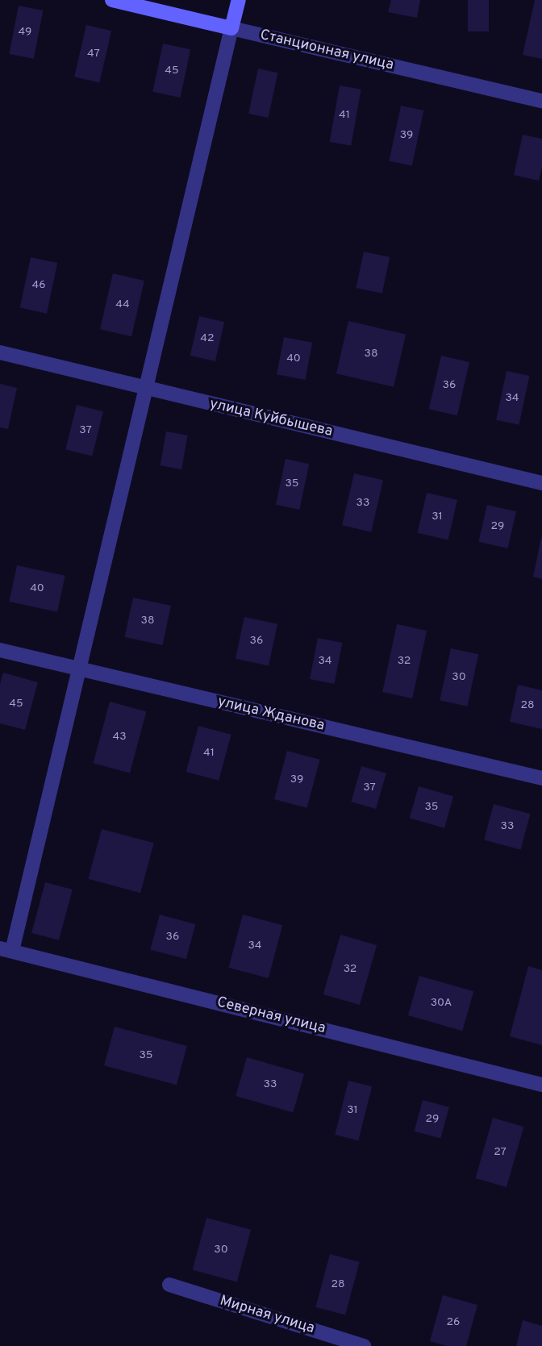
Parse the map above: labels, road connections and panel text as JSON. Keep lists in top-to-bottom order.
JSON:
{
  "streets": {
    "main road": ["Станционная улица"],
    "street": [
      "улица Куйбышева",
      "улица Жданова",
      "Северная улица",
      "Мирная улица"
    ]
  },
  "house_numbers": [
    "49",
    "47",
    "45",
    "41",
    "39",
    "46",
    "44",
    "42",
    "38",
    "40",
    "36",
    "34",
    "37",
    "35",
    "33",
    "31",
    "29",
    "40",
    "38",
    "36",
    "34",
    "32",
    "30",
    "45",
    "28",
    "43",
    "41",
    "39",
    "37",
    "35",
    "33",
    "36",
    "34",
    "32",
    "30А",
    "35",
    "33",
    "31",
    "29",
    "27",
    "30",
    "28",
    "26"
  ]
}
